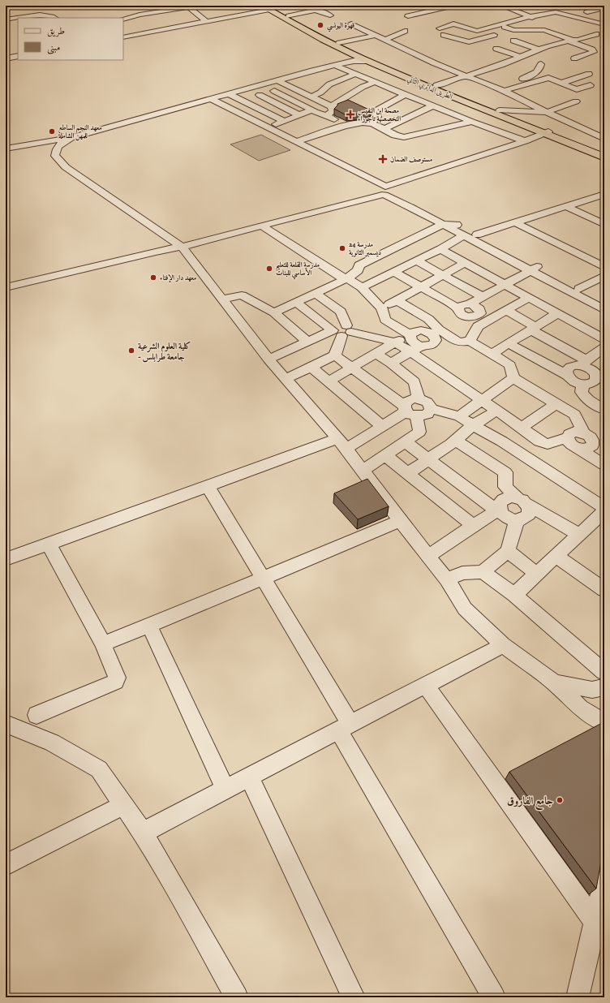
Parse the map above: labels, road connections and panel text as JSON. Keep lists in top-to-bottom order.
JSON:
{
  "streets": {
    "highway": ["الطريق الدائري الثاني"]
  },
  "places": {
    "other": [
      "قهوة اليونسي",
      "معهد النجم الساطع للمهن الشاملة",
      "مدرسة 24 ديسمبر الثانوية",
      "مدرسة القلعة للتعليم الأساسي للبنات",
      "معهد دار الإفتاء",
      "كلية العلوم الشرعية - جامعة طرابلس",
      "جامع الفاروق"
    ],
    "health": ["مصحة ابن النفيس التخصصية تاجوراء", "مستوصف الضمان"]
  },
  "legend": ["طريق", "مبنى"]
}
